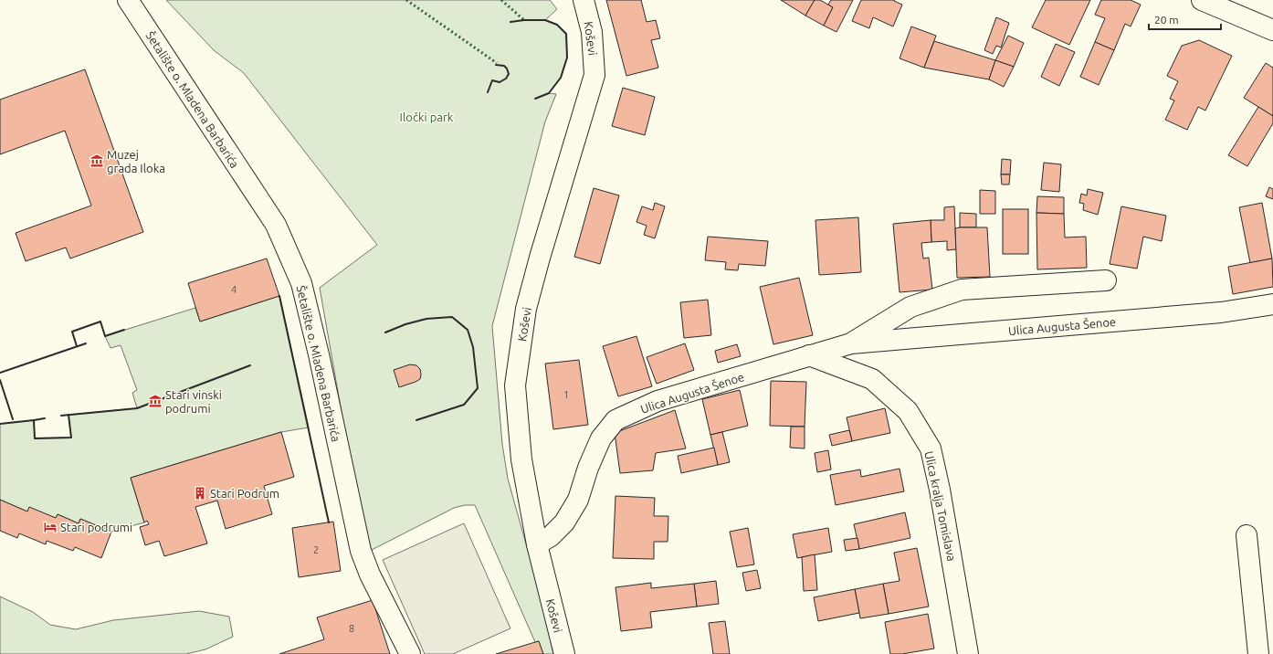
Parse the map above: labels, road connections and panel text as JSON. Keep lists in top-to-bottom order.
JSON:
{
  "streets": {
    "street": [
      "Koševi",
      "Šetalište o. Mladena Barbarića",
      "Ulica Augusta Šenoe",
      "Ulica kralja Tomislava"
    ]
  },
  "crossings": [
    ["Koševi", "Ulica Augusta Šenoe"],
    ["Ulica Augusta Šenoe", "Ulica kralja Tomislava"]
  ],
  "parks": ["Iločki park"],
  "places": {
    "museum": ["Muzej grada Iloka", "Stari vinski podrumi"],
    "building": ["Stari Podrum"],
    "hotel": ["Stari podrumi"]
  },
  "house_numbers": [
    "4",
    "1",
    "2",
    "8"
  ],
  "scale_bar": "20 m"
}
